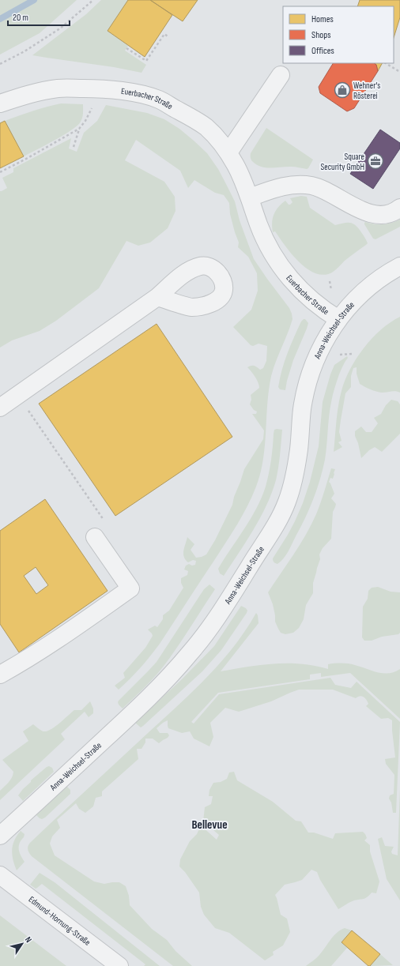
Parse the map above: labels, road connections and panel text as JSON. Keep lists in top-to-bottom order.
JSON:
{
  "streets": {
    "street": ["Euerbacher Straße", "Anna-Weichsel-Straße", "Edmund-Hornung-Straße"]
  },
  "crossings": [
    ["Euerbacher Straße", "Anna-Weichsel-Straße"]
  ],
  "districts": ["Bellevue"],
  "places": {
    "shop": ["Wehner's Rösterei"],
    "office": ["Square Security GmbH"]
  },
  "legend": ["Homes", "Shops", "Offices"],
  "scale_bar": "20 m",
  "north": "top right"
}
